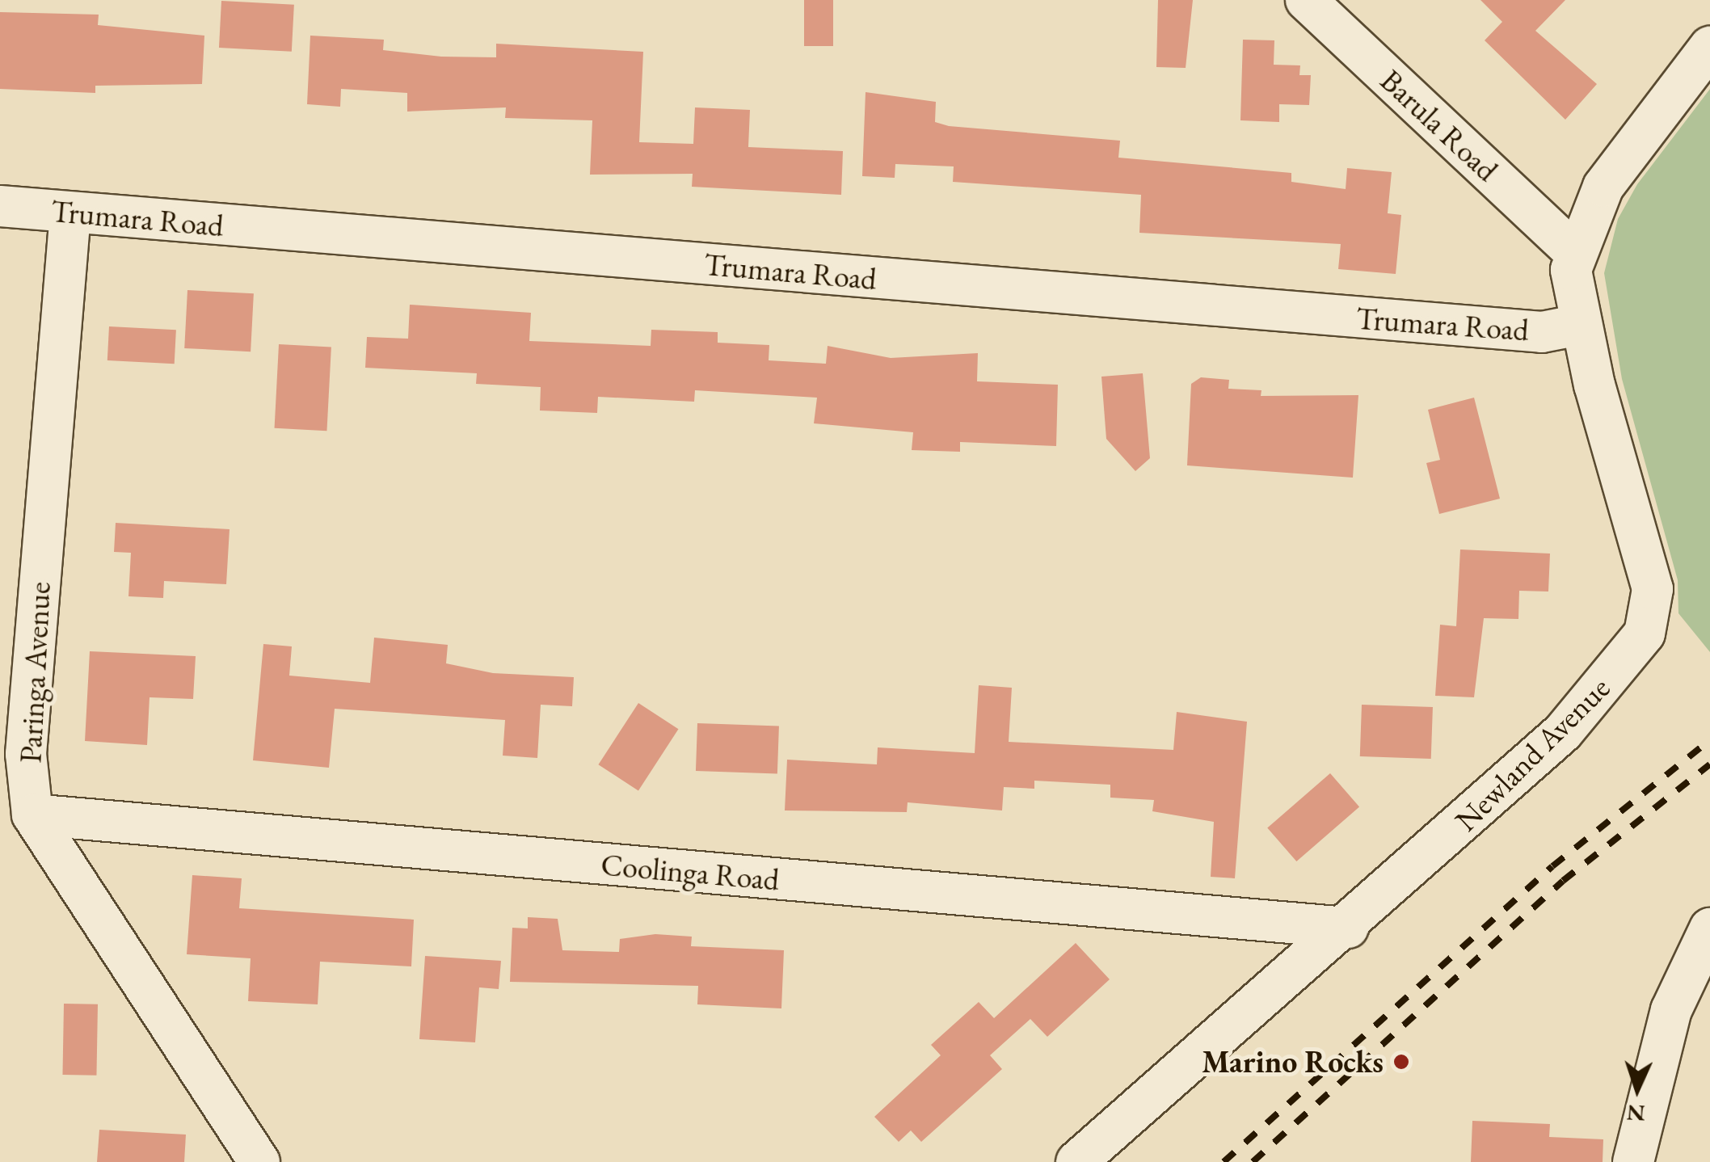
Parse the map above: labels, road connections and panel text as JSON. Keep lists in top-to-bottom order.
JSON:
{
  "streets": {
    "street": [
      "Barula Road",
      "Trumara Road",
      "Paringa Avenue",
      "Newland Avenue",
      "Coolinga Road"
    ]
  },
  "crossings": [
    ["Barula Road", "Newland Avenue"],
    ["Trumara Road", "Paringa Avenue"],
    ["Trumara Road", "Newland Avenue"],
    ["Paringa Avenue", "Coolinga Road"],
    ["Newland Avenue", "Coolinga Road"]
  ],
  "places": ["Marino Rocks"],
  "north": "bottom"
}
